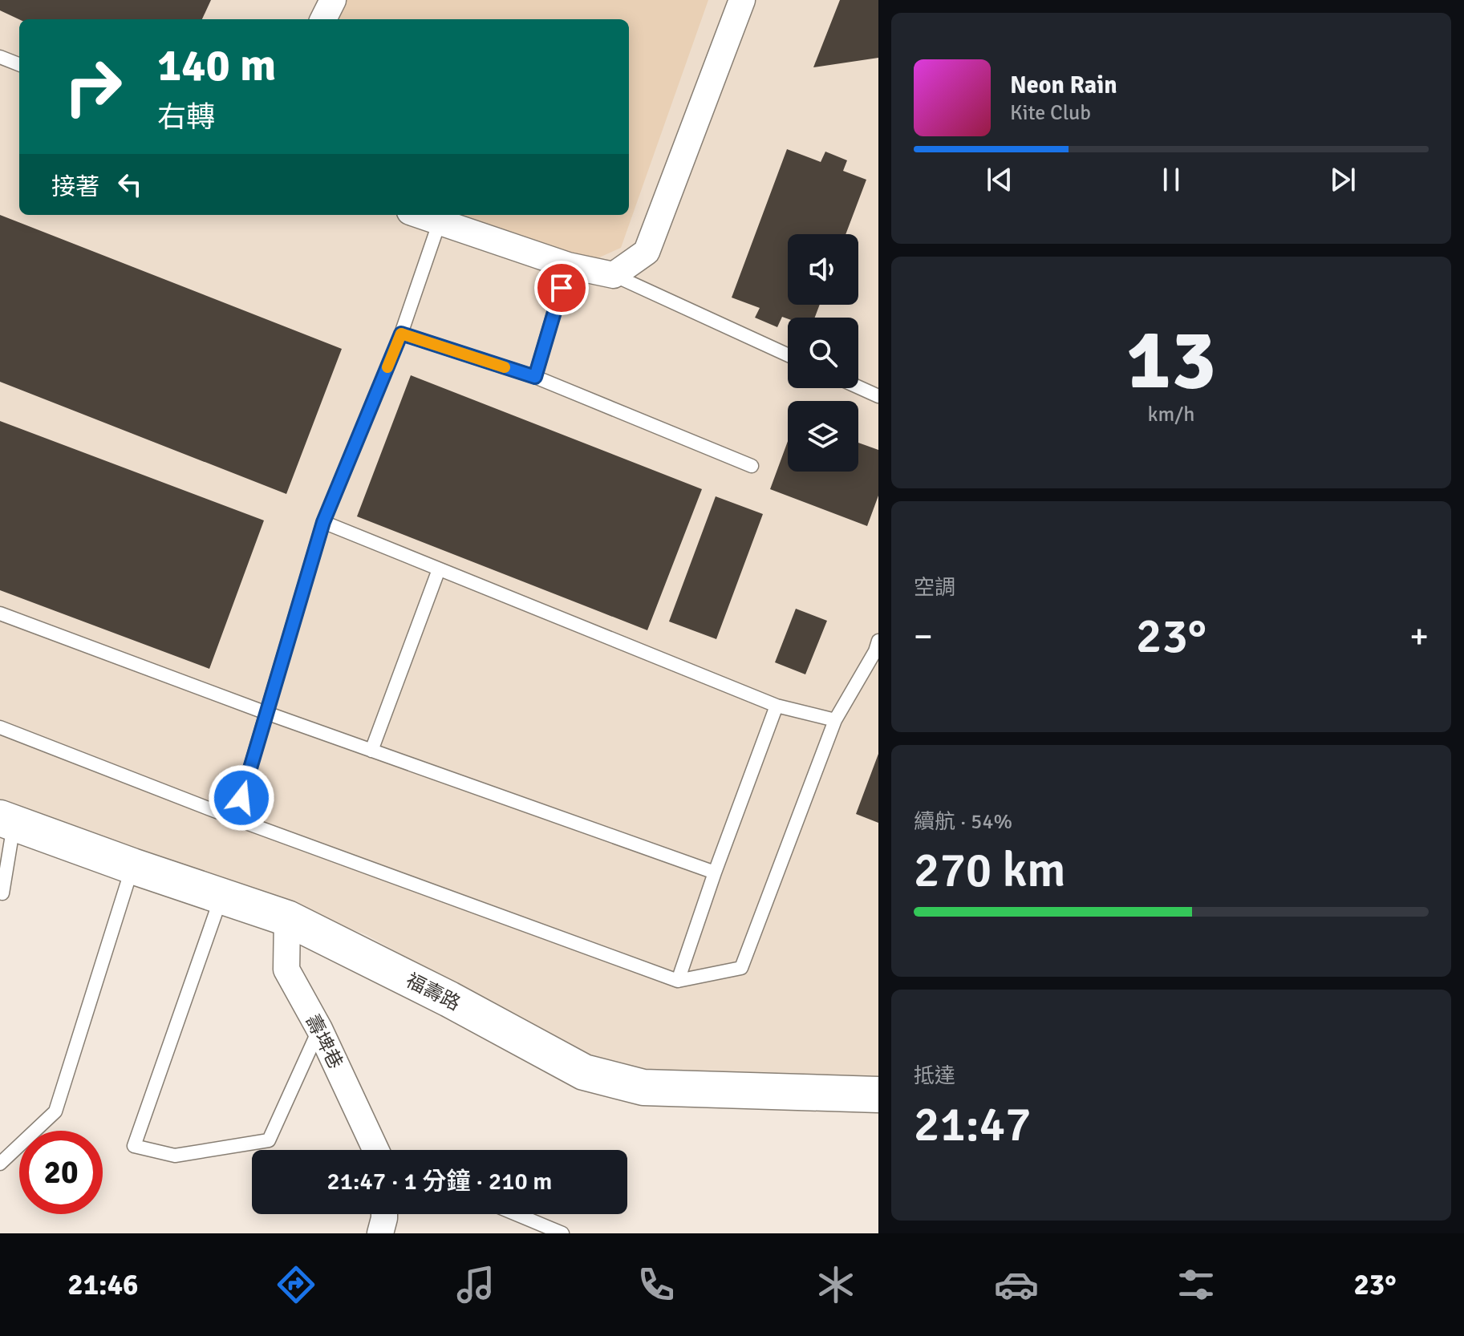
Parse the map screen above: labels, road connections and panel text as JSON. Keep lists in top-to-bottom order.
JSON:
{
  "streets": {
    "street": ["福壽路", "壽埤巷"]
  },
  "crossings": [
    ["福壽路", "壽埤巷"]
  ],
  "page": {
    "turn": ["140 m", "右轉"],
    "song": ["Neon Rain", "Kite Club"],
    "then": "接著",
    "tile": [
      ["13", "km/h"],
      "空調",
      ["續航 · 54%", "270 km"],
      ["抵達", "21:47"]
    ],
    "heat": ["−", "23°", "+"],
    "limit": "20",
    "trip": "21:47 · 1 分鐘 · 210 m",
    "tabs": ["21:46", "23°"]
  }
}
